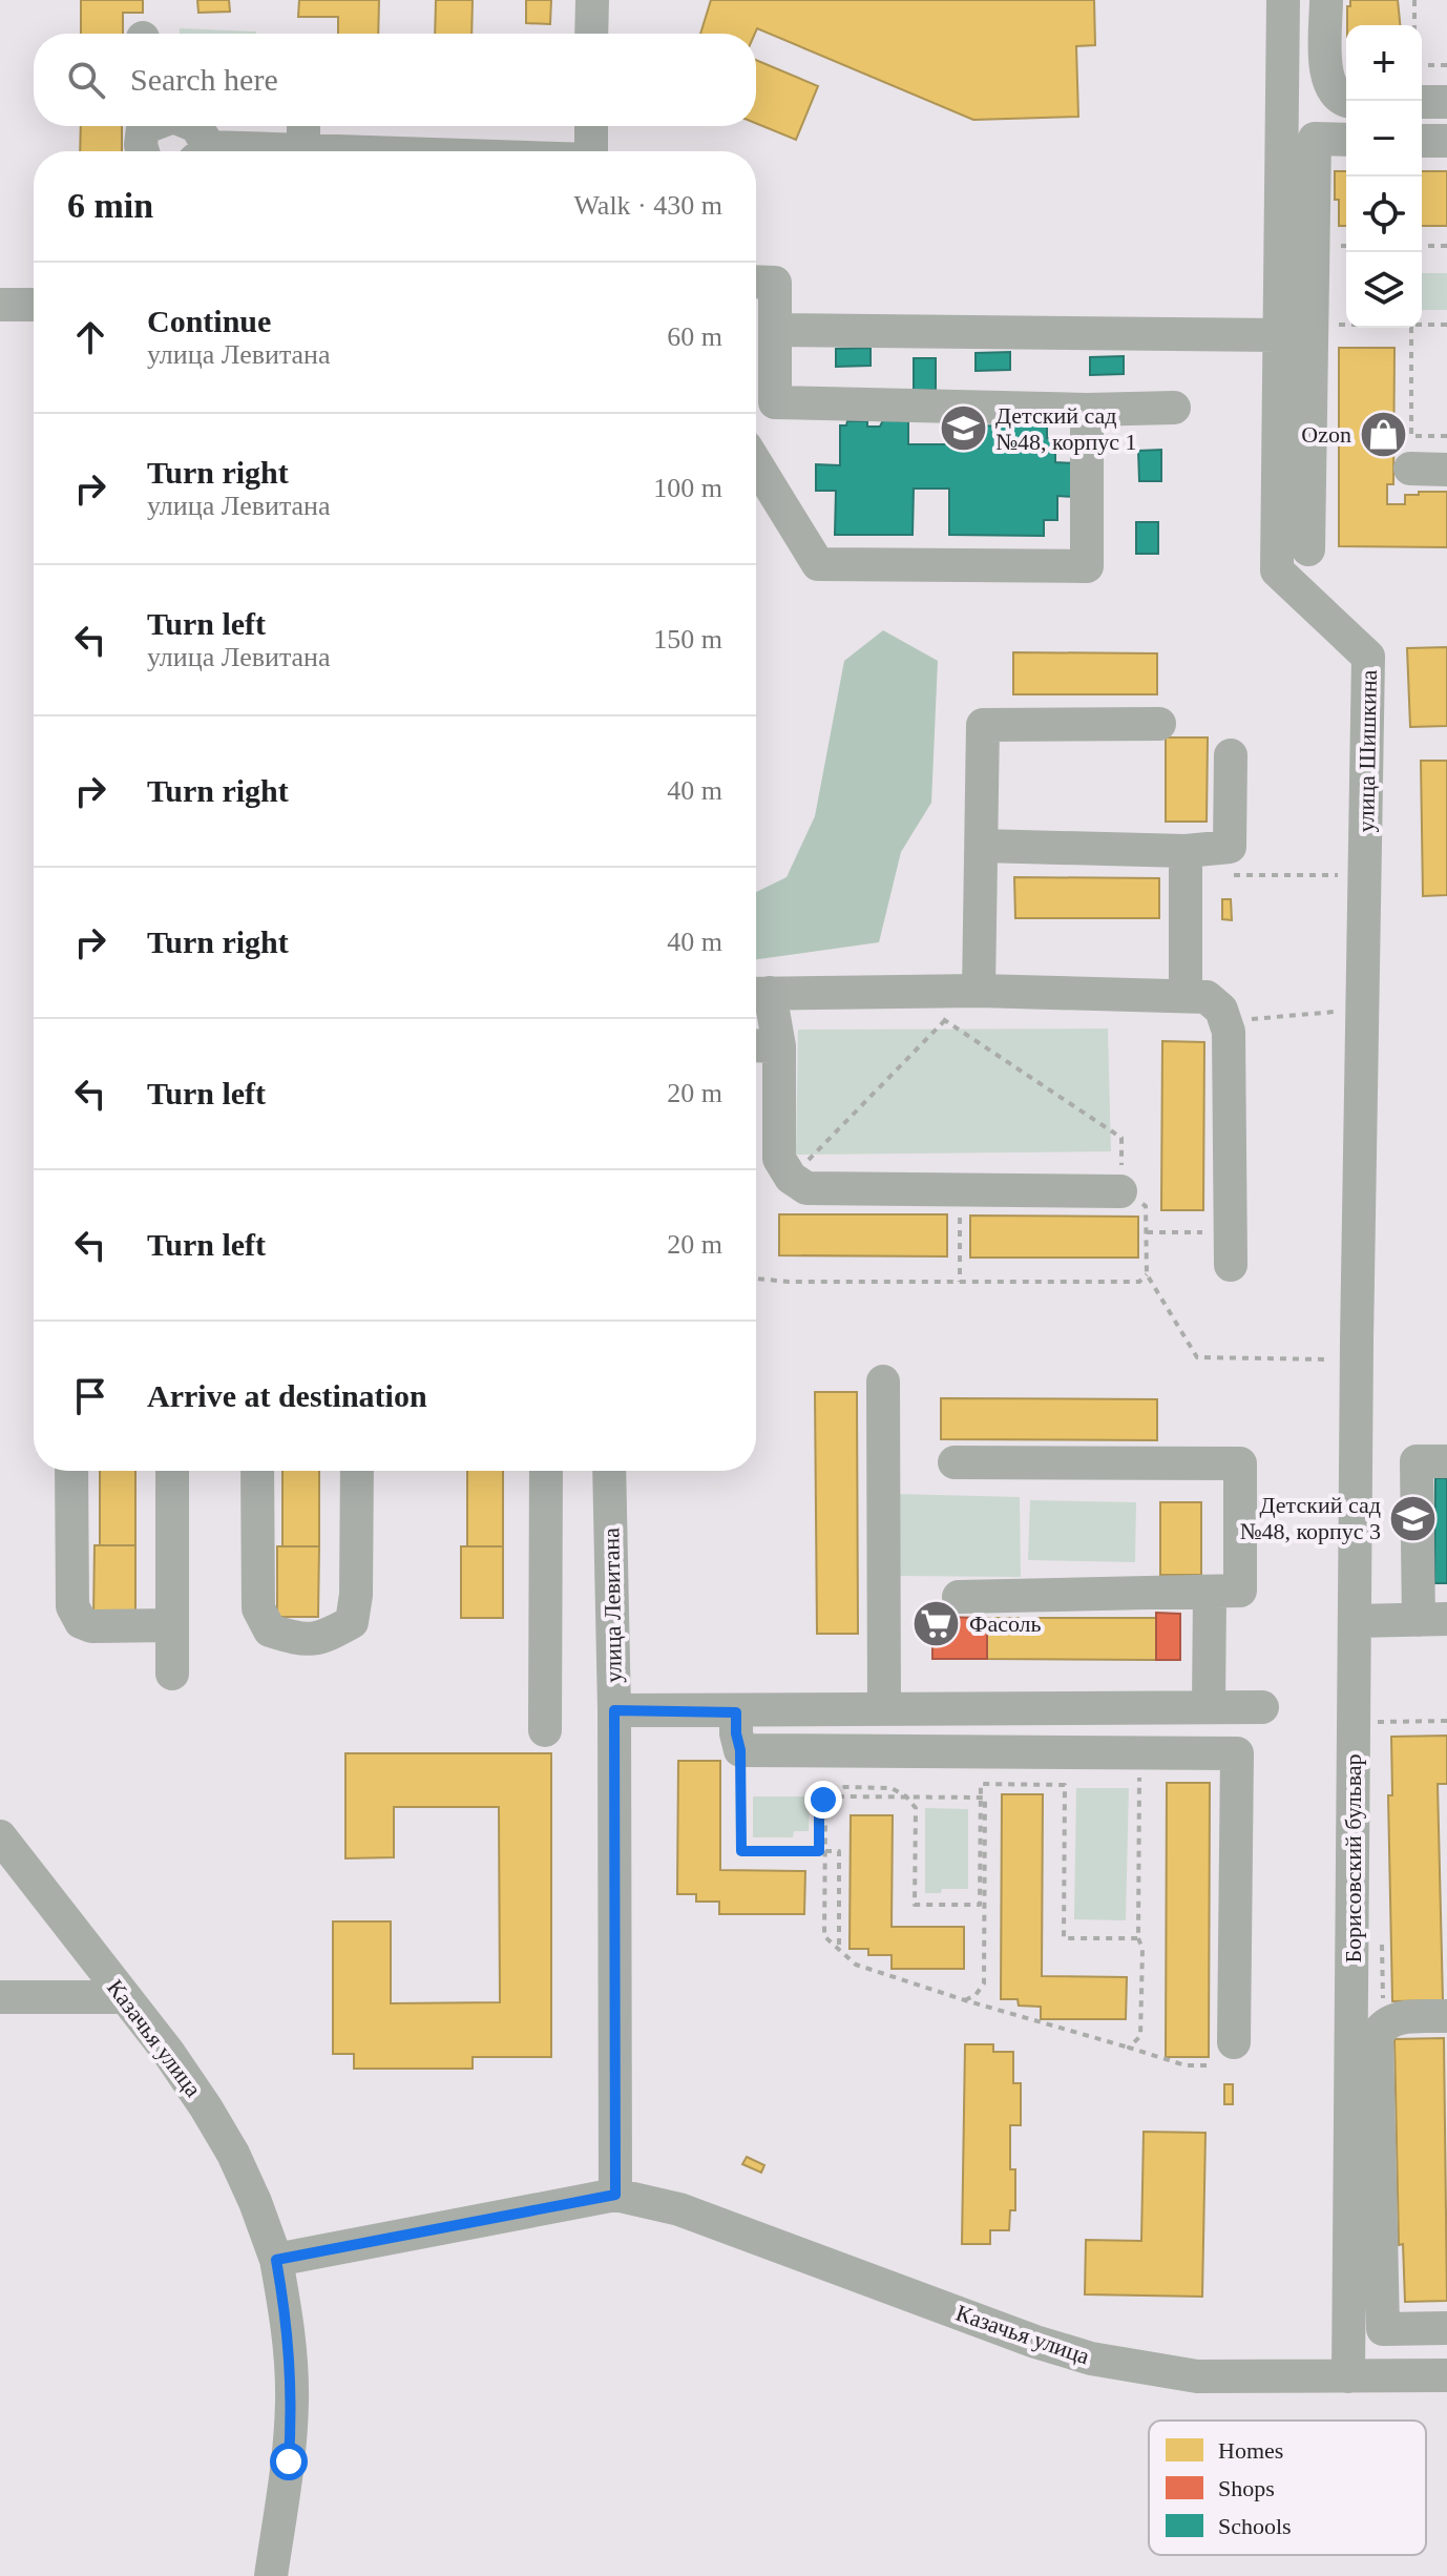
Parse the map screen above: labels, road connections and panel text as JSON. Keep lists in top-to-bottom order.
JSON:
{
  "streets": {
    "street": [
      "улица Шишкина",
      "улица Левитана",
      "Борисовский бульвар",
      "Казачья улица"
    ]
  },
  "crossings": [
    ["улица Шишкина", "Борисовский бульвар"],
    ["улица Левитана", "Казачья улица"],
    ["Борисовский бульвар", "Казачья улица"]
  ],
  "places": {
    "school or university": ["Детский сад №48, корпус 1", "Детский сад №48, корпус 3"],
    "shop": ["Ozon"],
    "supermarket": ["Фасоль"]
  },
  "legend": ["Homes", "Shops", "Schools"],
  "page": {
    "map_buttons": ["+", "−"],
    "search": "Search here",
    "heading": ["6 min", "Walk · 430 m"],
    "list": [
      ["Continue", "улица Левитана", "60 m"],
      ["Turn right", "улица Левитана", "100 m"],
      ["Turn left", "улица Левитана", "150 m"],
      ["Turn right", "40 m"],
      ["Turn right", "40 m"],
      ["Turn left", "20 m"],
      ["Turn left", "20 m"],
      "Arrive at destination"
    ]
  }
}
